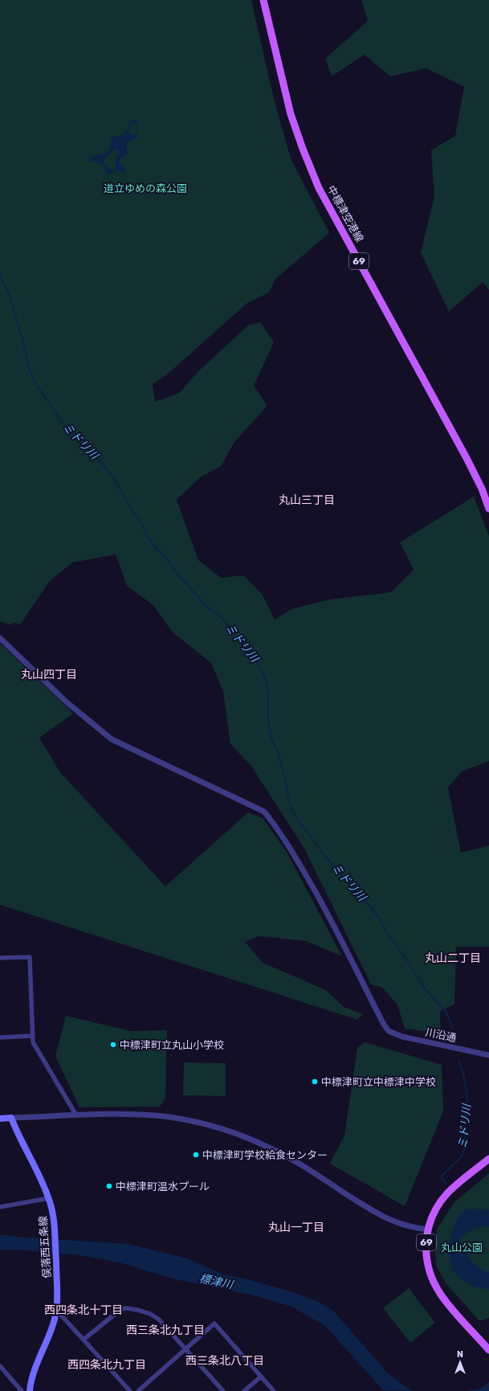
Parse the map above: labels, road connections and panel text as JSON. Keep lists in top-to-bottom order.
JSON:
{
  "streets": {
    "main road": ["中標津空港線", "69", "俣落西五条線"],
    "street": ["川沿通"]
  },
  "districts": [
    "丸山三丁目",
    "丸山四丁目",
    "丸山二丁目",
    "丸山一丁目",
    "西四条北十丁目",
    "西三条北九丁目",
    "西三条北八丁目",
    "西四条北九丁目"
  ],
  "water": ["ミドリ川", "標津川"],
  "parks": ["道立ゆめの森公園", "丸山公園"],
  "places": [
    "中標津町立丸山小学校",
    "中標津町立中標津中学校",
    "中標津町学校給食センター",
    "中標津町温水プール"
  ],
  "north": "top"
}
